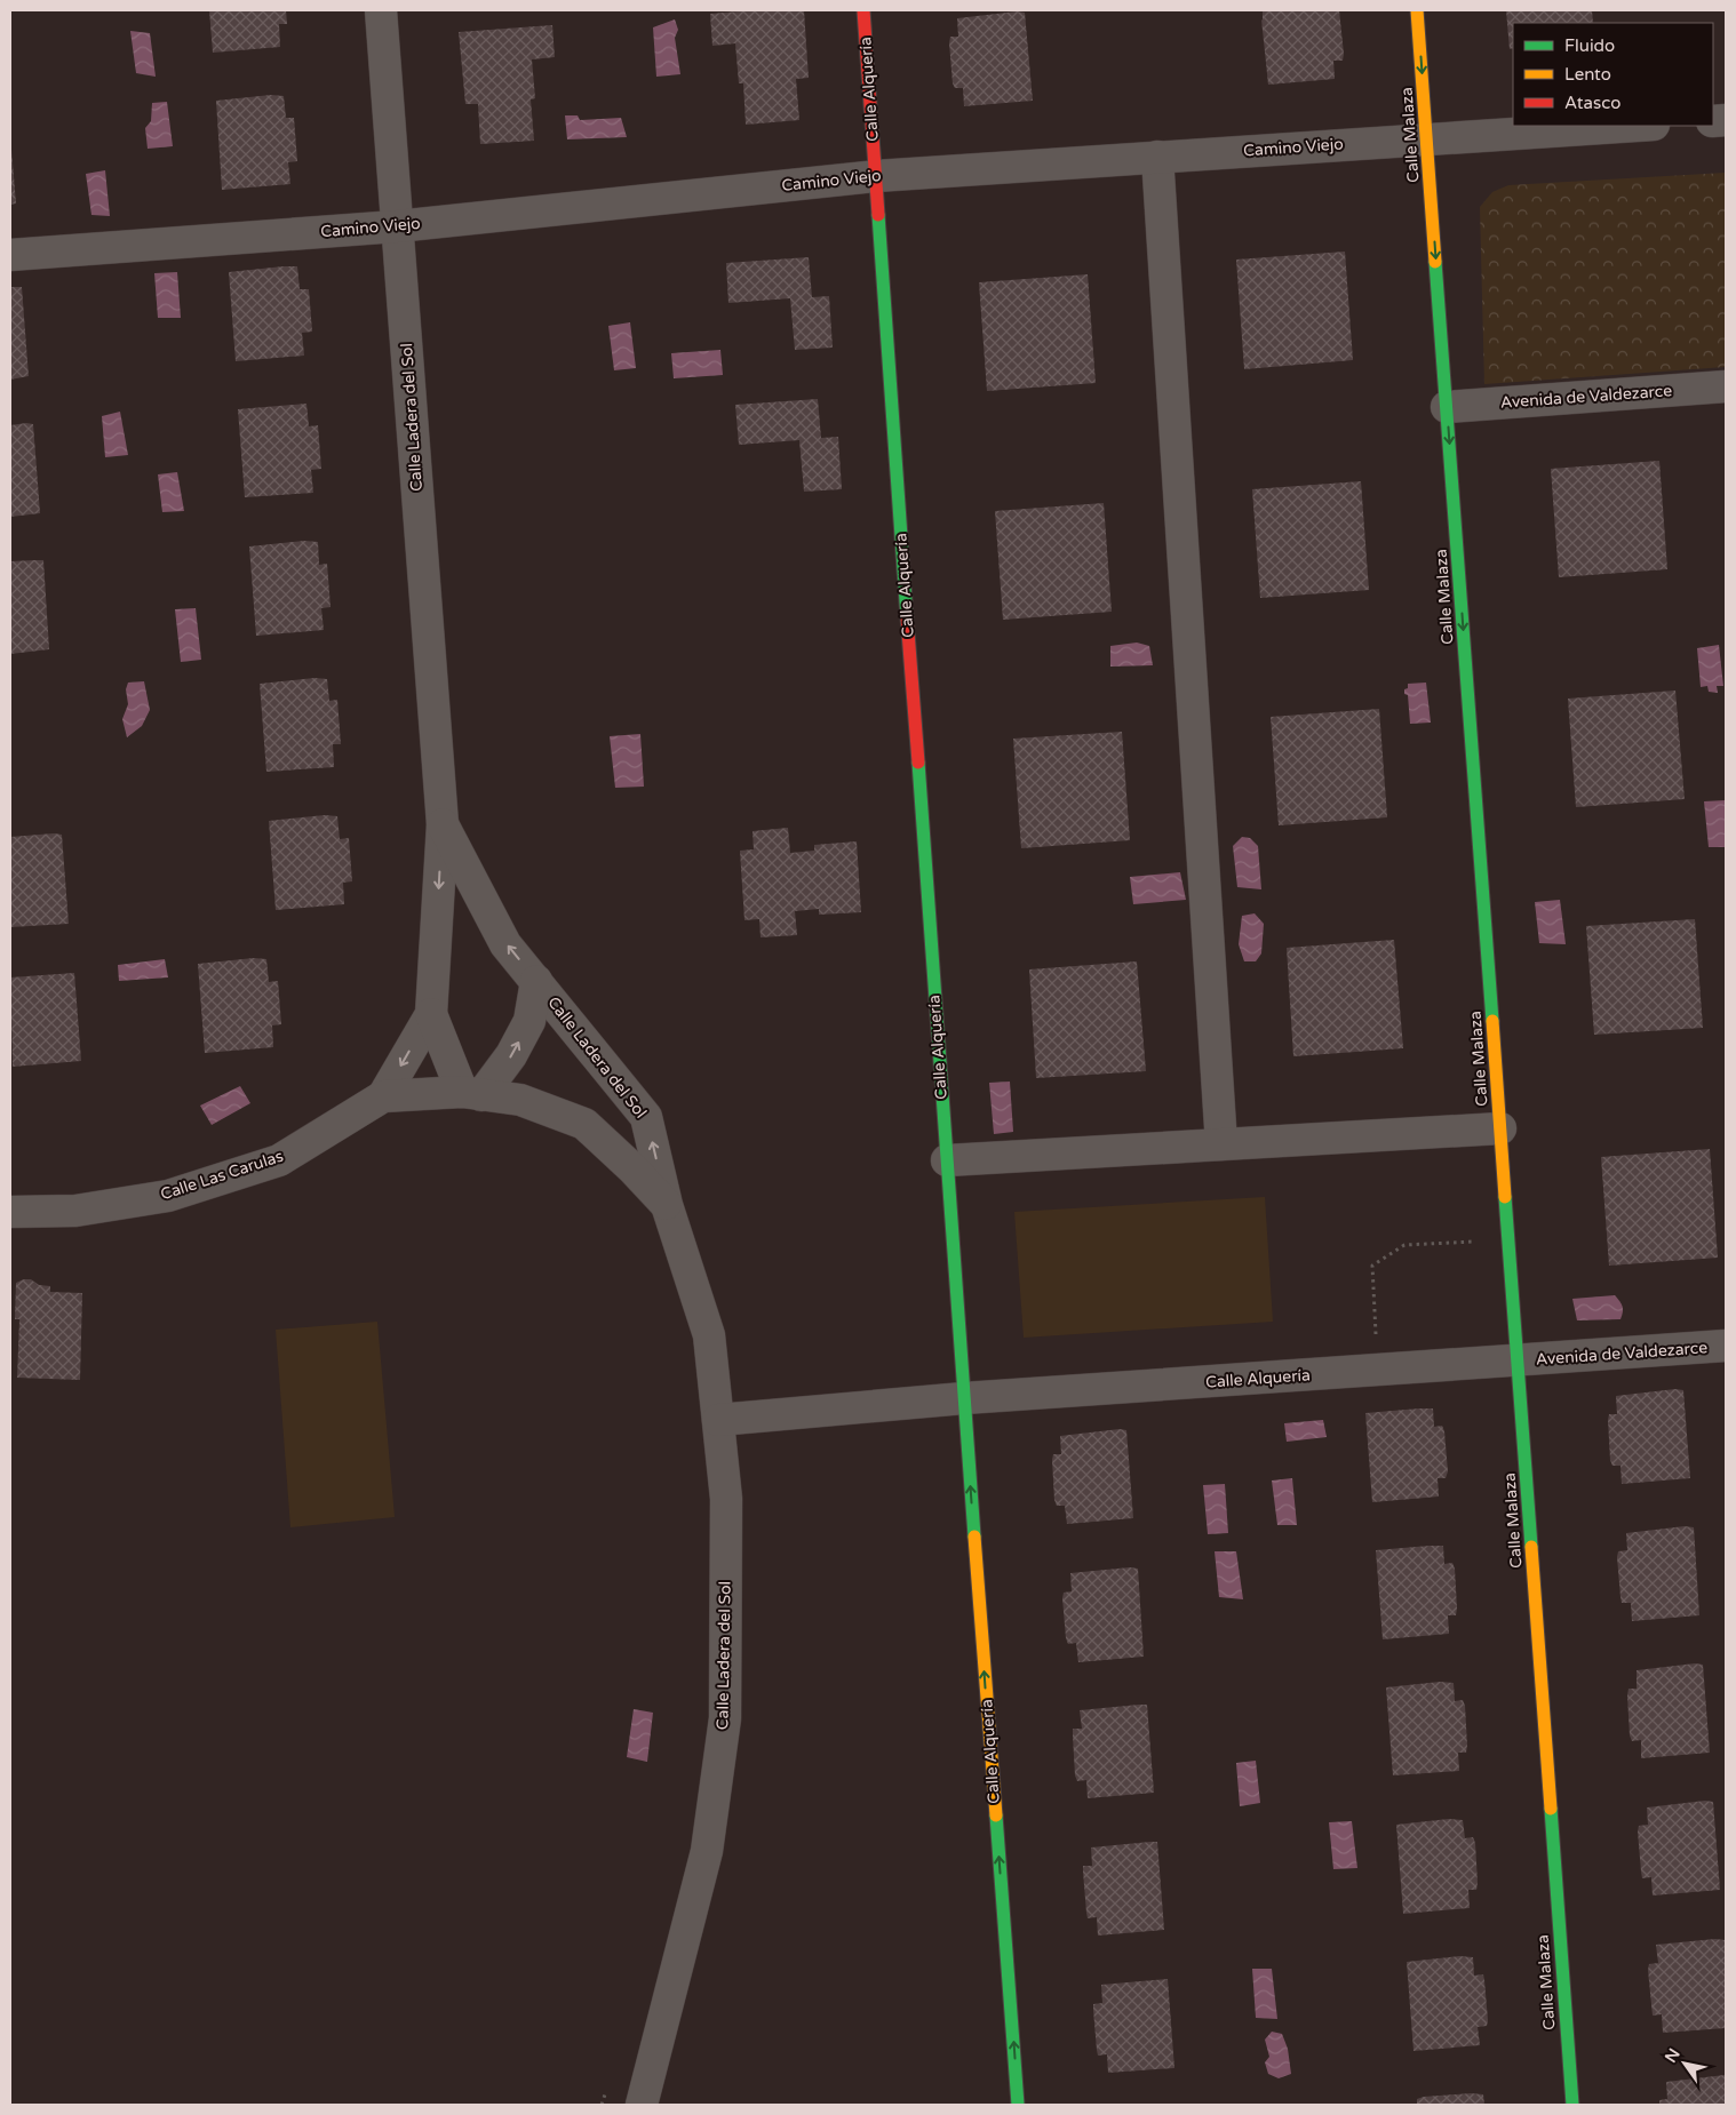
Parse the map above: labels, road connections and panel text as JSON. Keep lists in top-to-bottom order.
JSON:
{
  "streets": {
    "street": [
      "Calle Alquería",
      "Calle Malaza",
      "Camino Viejo",
      "Avenida de Valdezarce",
      "Calle Ladera del Sol",
      "Calle Las Carulas"
    ]
  },
  "crossings": [
    ["Calle Alquería", "Calle Malaza"],
    ["Calle Alquería", "Camino Viejo"],
    ["Calle Alquería", "Avenida de Valdezarce"],
    ["Calle Alquería", "Calle Ladera del Sol"],
    ["Calle Malaza", "Camino Viejo"],
    ["Calle Malaza", "Avenida de Valdezarce"],
    ["Camino Viejo", "Calle Ladera del Sol"],
    ["Calle Ladera del Sol", "Calle Las Carulas"]
  ],
  "one_way": ["Calle Malaza"],
  "legend": ["Fluido", "Lento", "Atasco"],
  "north": "top left"
}
